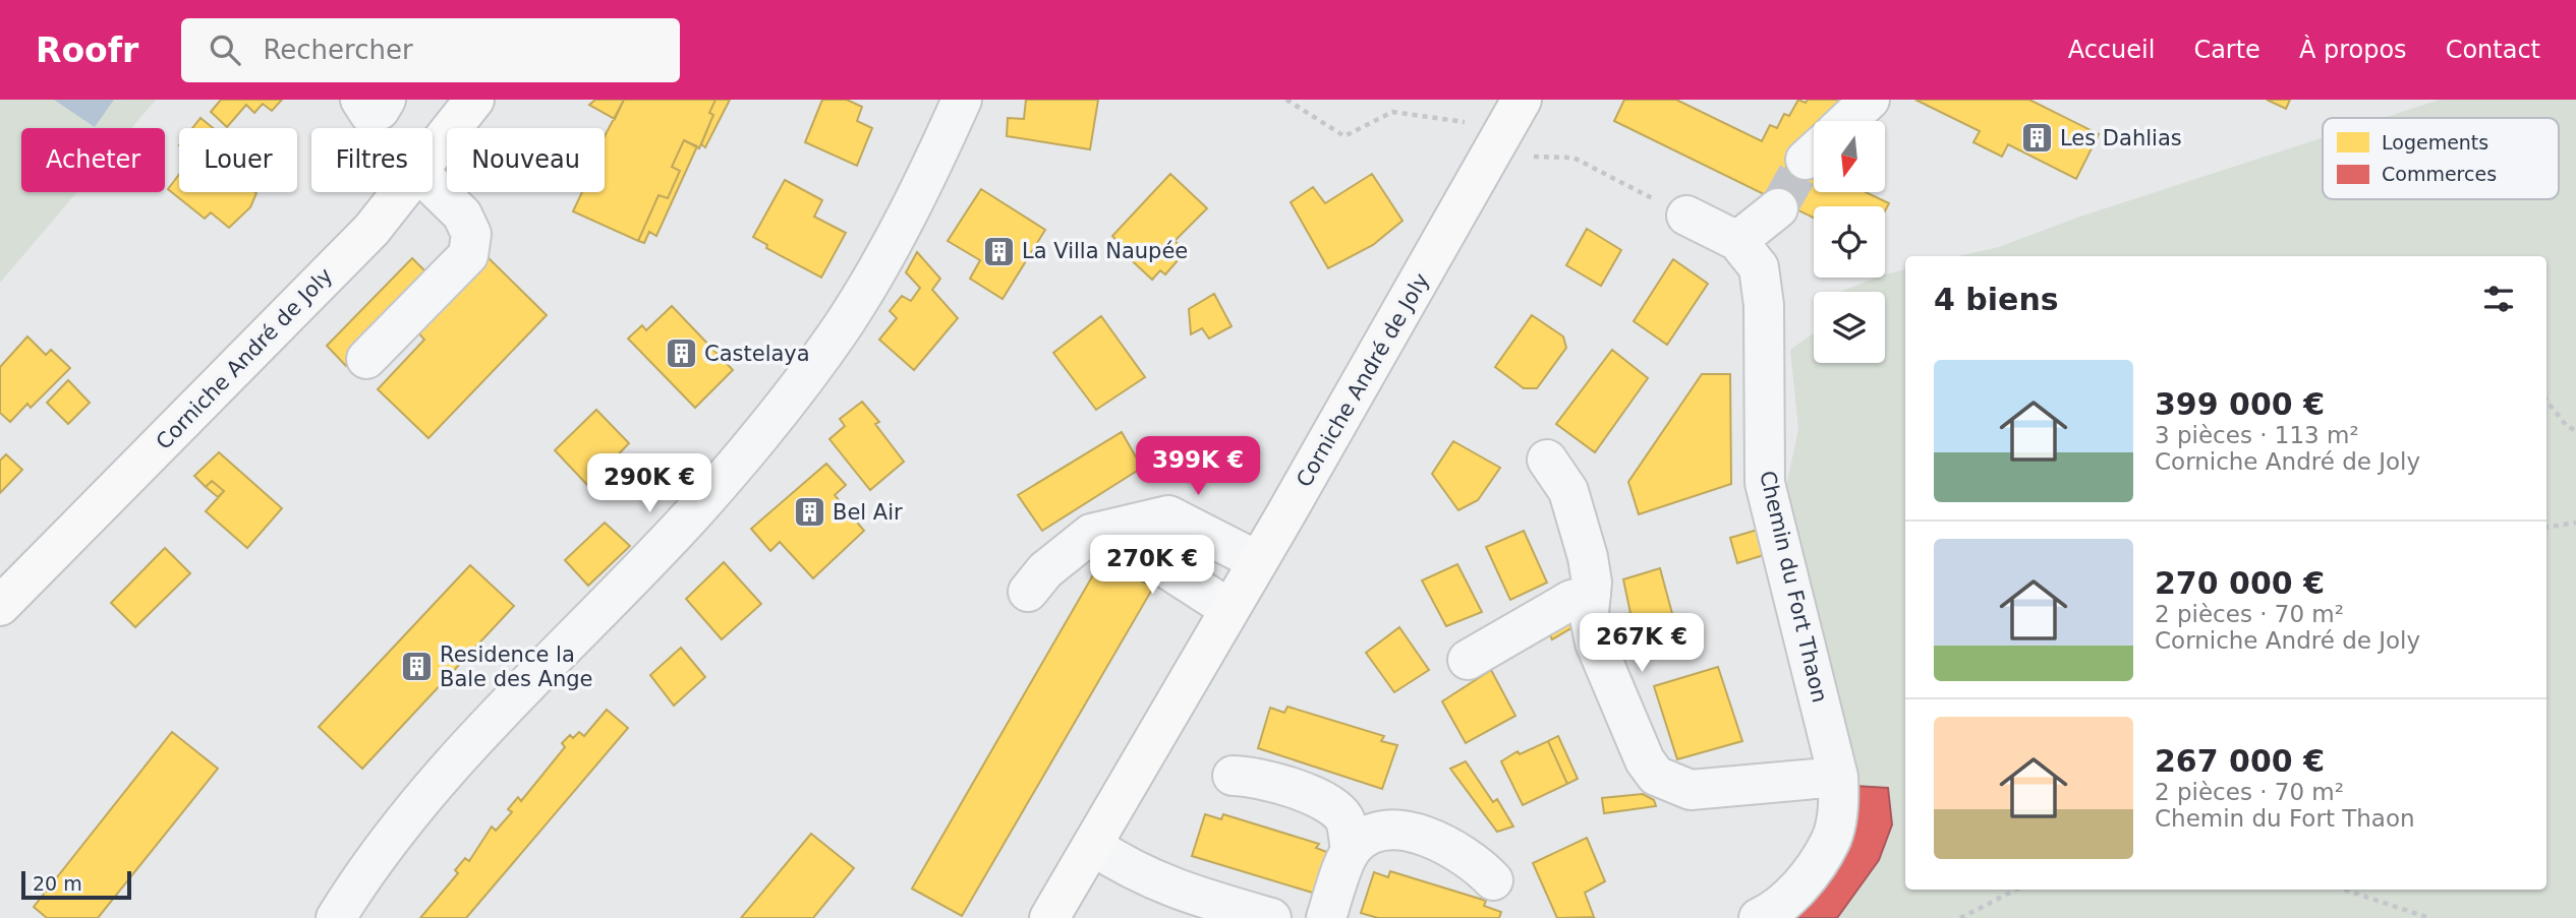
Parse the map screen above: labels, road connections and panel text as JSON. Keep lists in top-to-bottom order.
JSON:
{
  "streets": {
    "main road": ["Corniche André de Joly"],
    "street": ["Chemin du Fort Thaon"]
  },
  "places": {
    "building": [
      "Les Dahlias",
      "La Villa Naupée",
      "Castelaya",
      "Bel Air",
      "Residence la Bale des Ange"
    ]
  },
  "legend": ["Logements", "Commerces"],
  "scale_bar": "20 m",
  "north": "bottom",
  "page": {
    "header": "Roofr",
    "search": "Rechercher",
    "nav": [
      "Accueil",
      "Carte",
      "À propos",
      "Contact"
    ],
    "chip": [
      "Acheter",
      "Louer",
      "Filtres",
      "Nouveau"
    ],
    "heading": "4 biens",
    "list": [
      {
        "name": "399 000 €",
        "note": "3 pièces · 113 m² · Corniche André de Joly"
      },
      {
        "name": "270 000 €",
        "note": "2 pièces · 70 m² · Corniche André de Joly"
      },
      {
        "name": "267 000 €",
        "note": "2 pièces · 70 m² · Chemin du Fort Thaon"
      }
    ],
    "price": [
      "399K €",
      "290K €",
      "270K €",
      "267K €"
    ],
    "scale": "20 m"
  }
}
